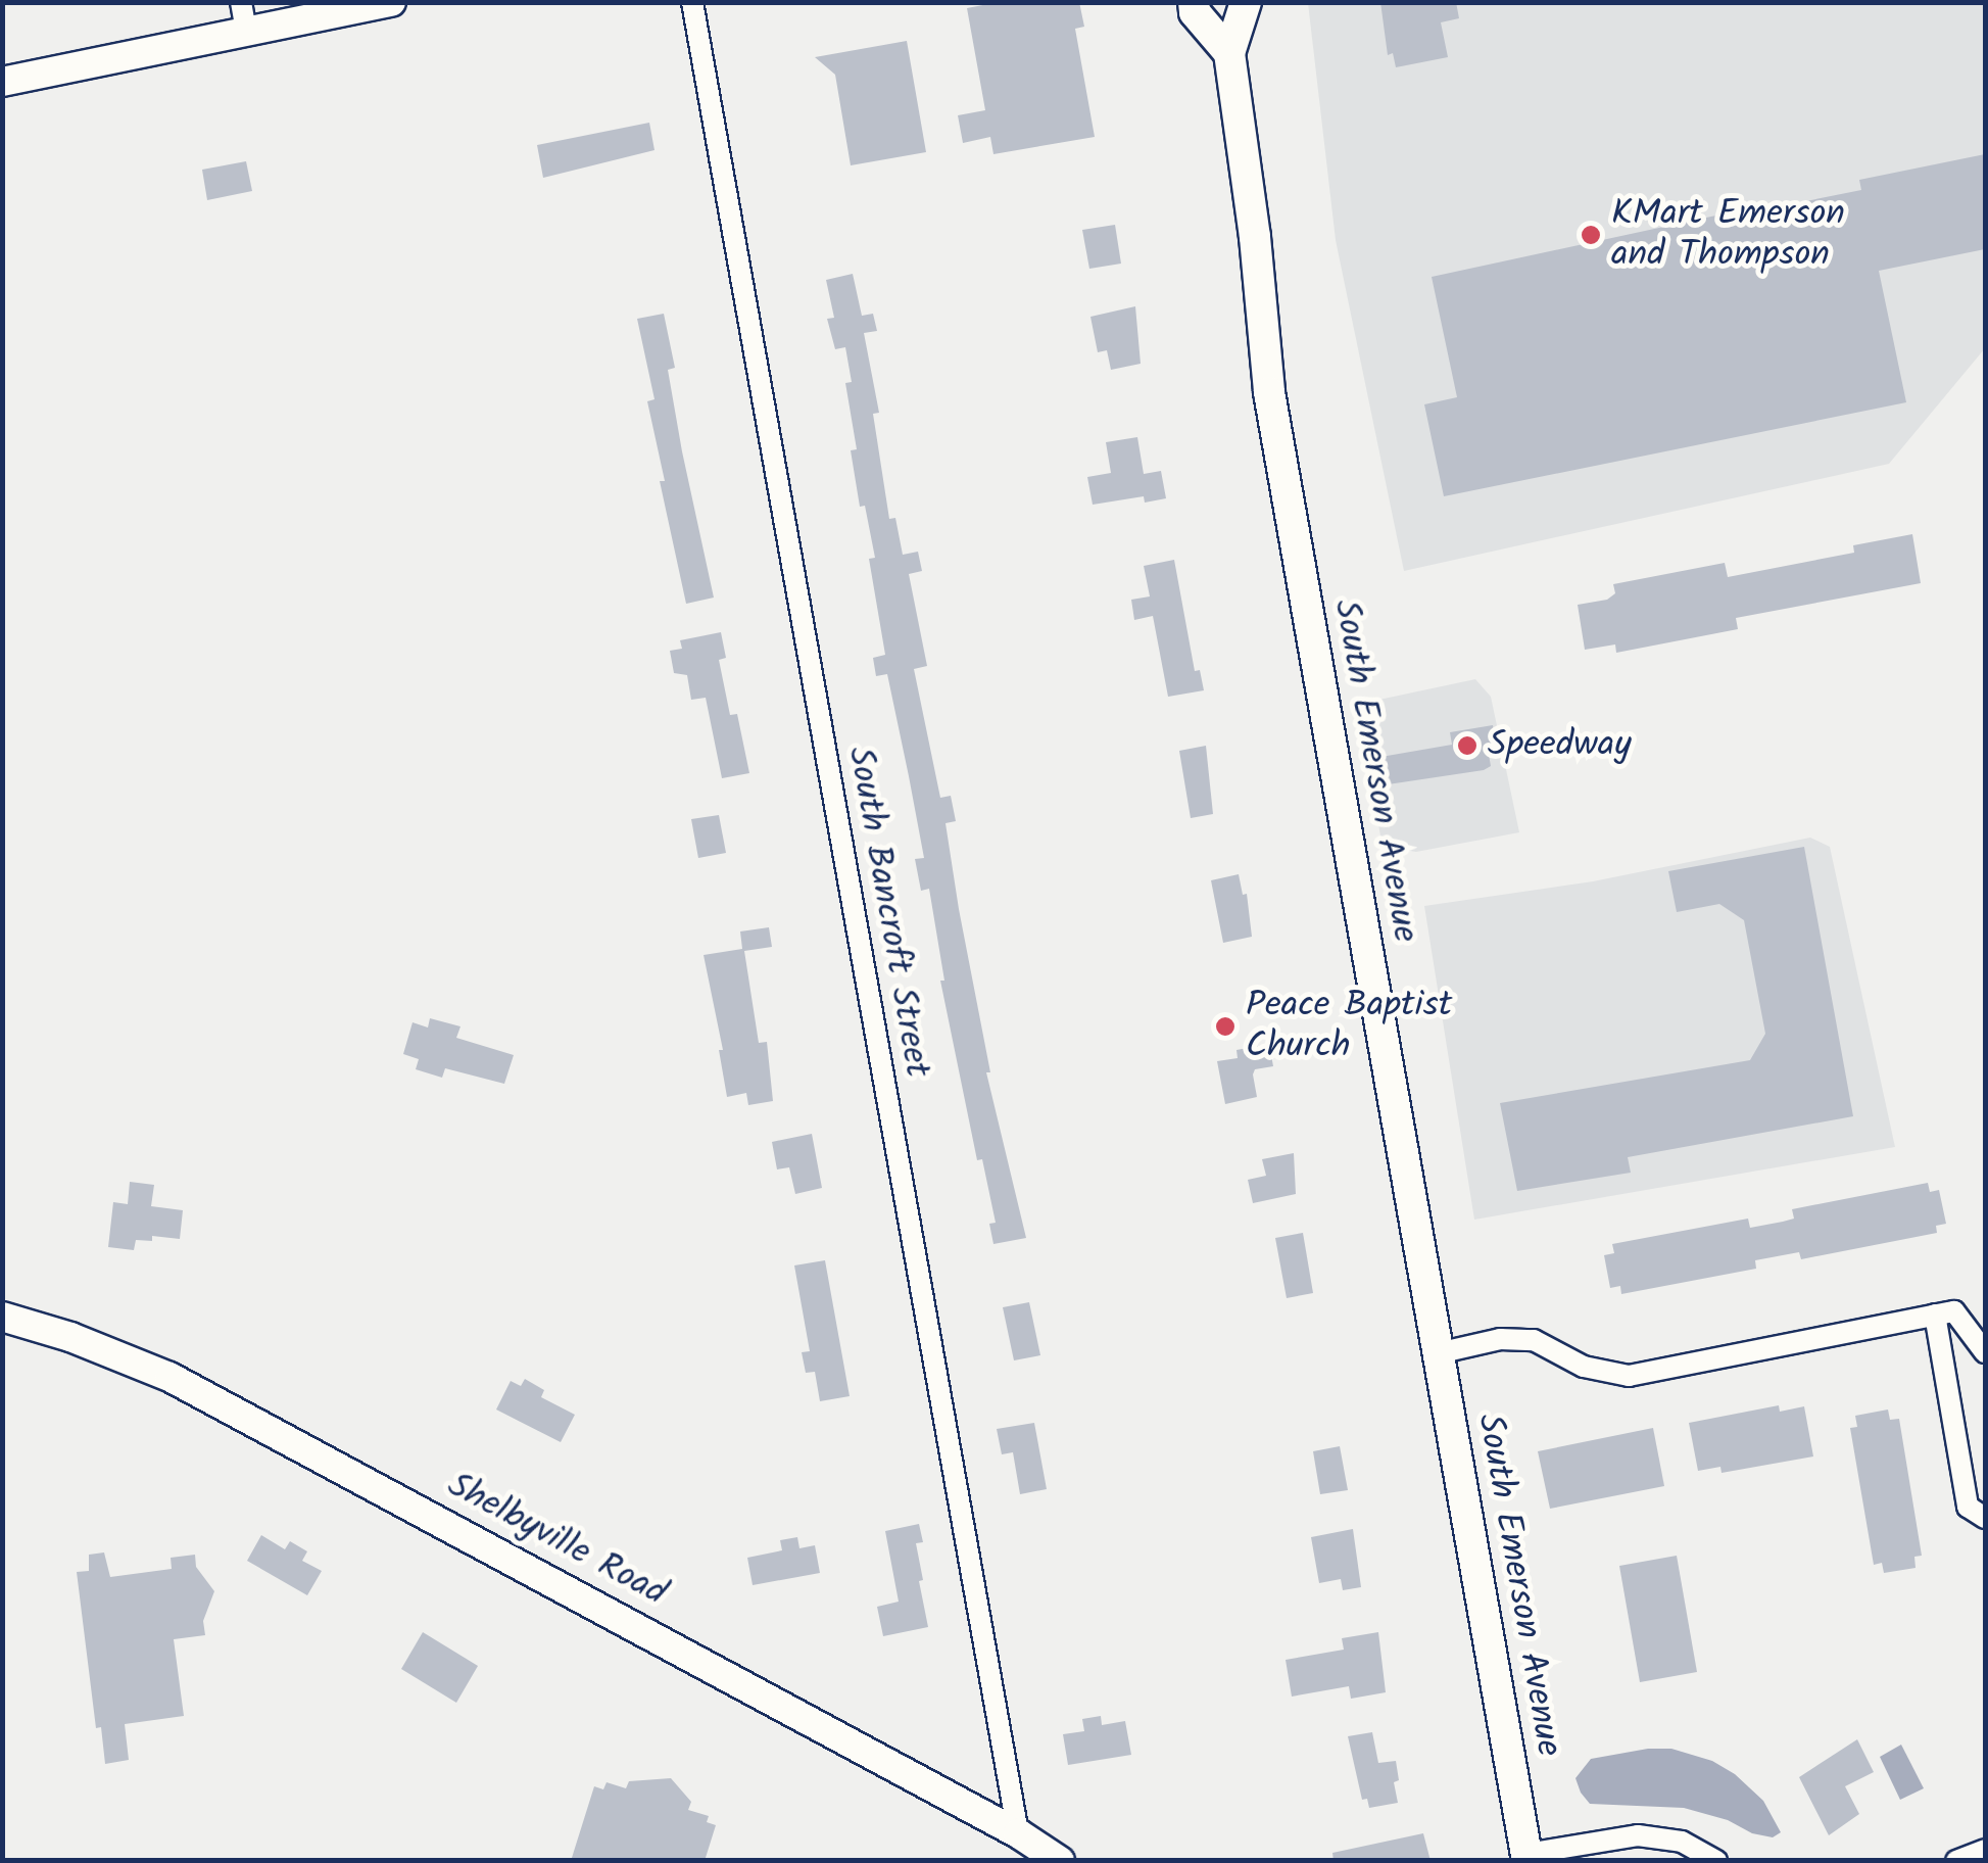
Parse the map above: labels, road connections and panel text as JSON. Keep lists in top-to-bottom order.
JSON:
{
  "streets": {
    "main road": ["South Emerson Avenue", "Shelbyville Road"],
    "street": ["South Bancroft Street"]
  },
  "crossings": [
    ["South Bancroft Street", "Shelbyville Road"]
  ],
  "places": ["KMart Emerson and Thompson", "Speedway", "Peace Baptist Church"]
}
